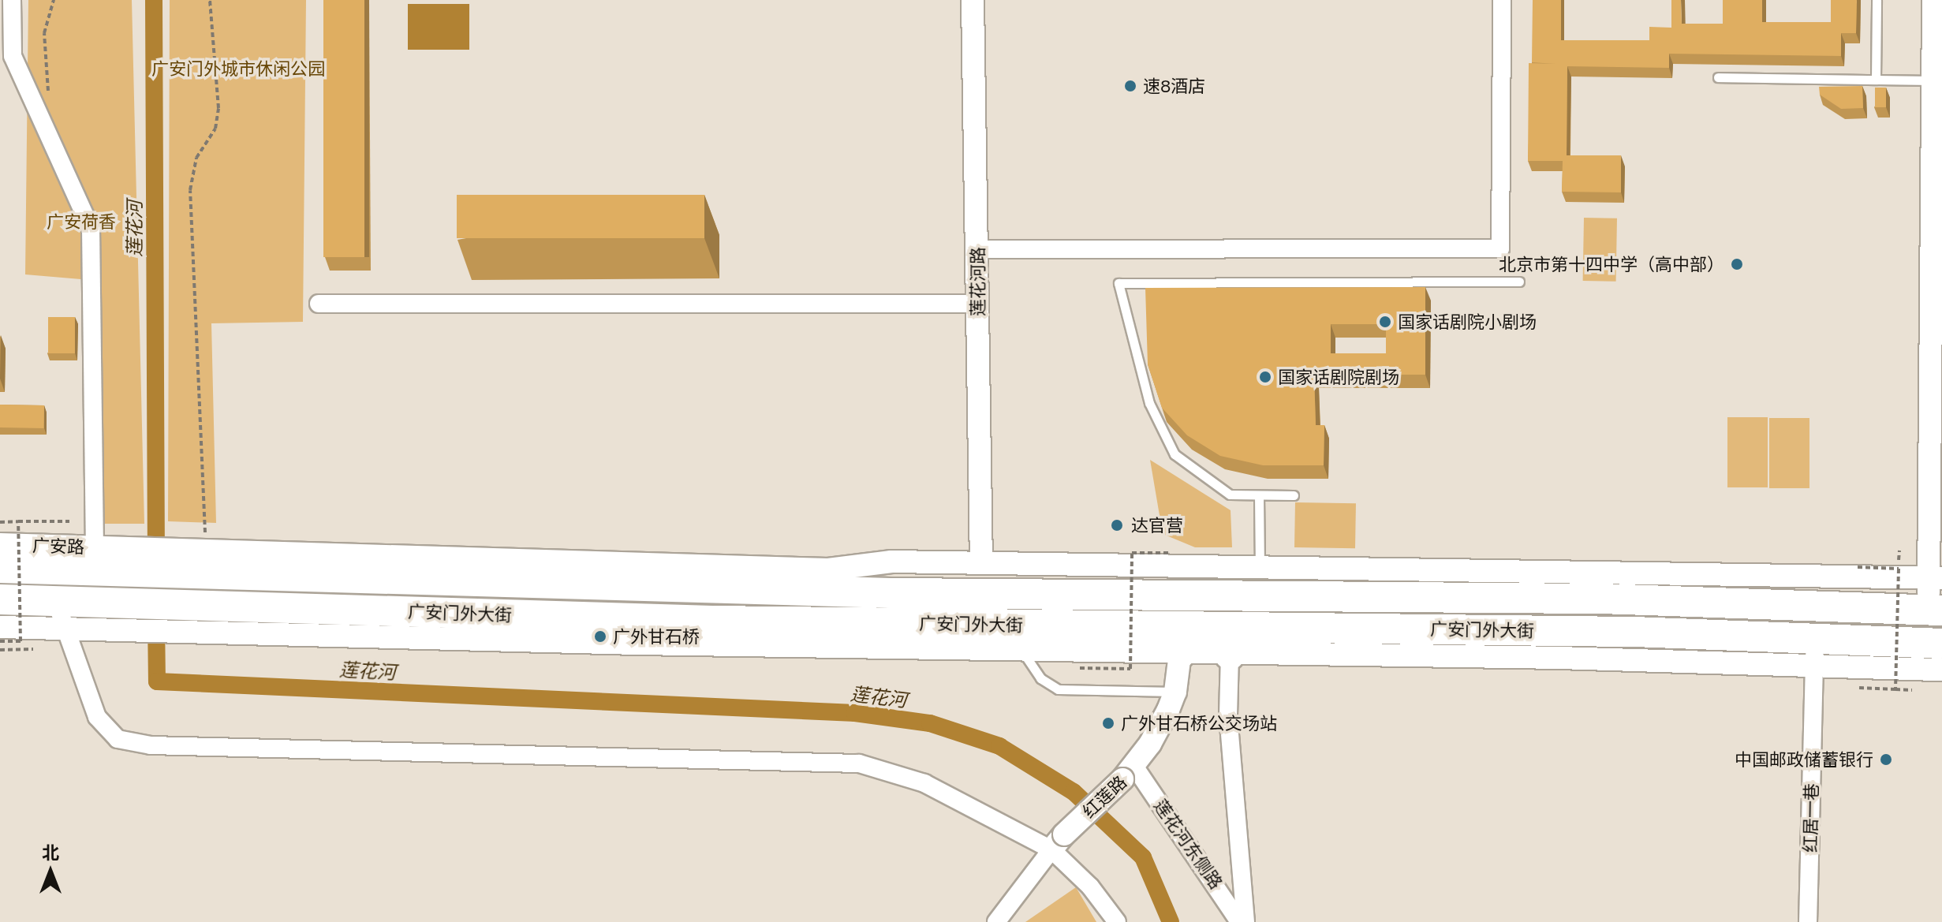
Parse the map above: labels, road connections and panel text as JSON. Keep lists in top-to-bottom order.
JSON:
{
  "streets": {
    "highway": ["广安门外大街"],
    "street": [
      "莲花河路",
      "红莲路",
      "红居一巷",
      "莲花河东侧路"
    ]
  },
  "crossings": [
    ["莲花河路", "广安门外大街"],
    ["广安门外大街", "红莲路"],
    ["广安门外大街", "红居一巷"],
    ["红莲路", "莲花河东侧路"]
  ],
  "water": ["莲花河"],
  "parks": ["广安门外城市休闲公园", "广安荷香"],
  "places": [
    "速8酒店",
    "北京市第十四中学（高中部）",
    "国家话剧院小剧场",
    "国家话剧院剧场",
    "达官营",
    "广外甘石桥",
    "广外甘石桥公交场站",
    "中国邮政储蓄银行"
  ],
  "north": "top"
}
